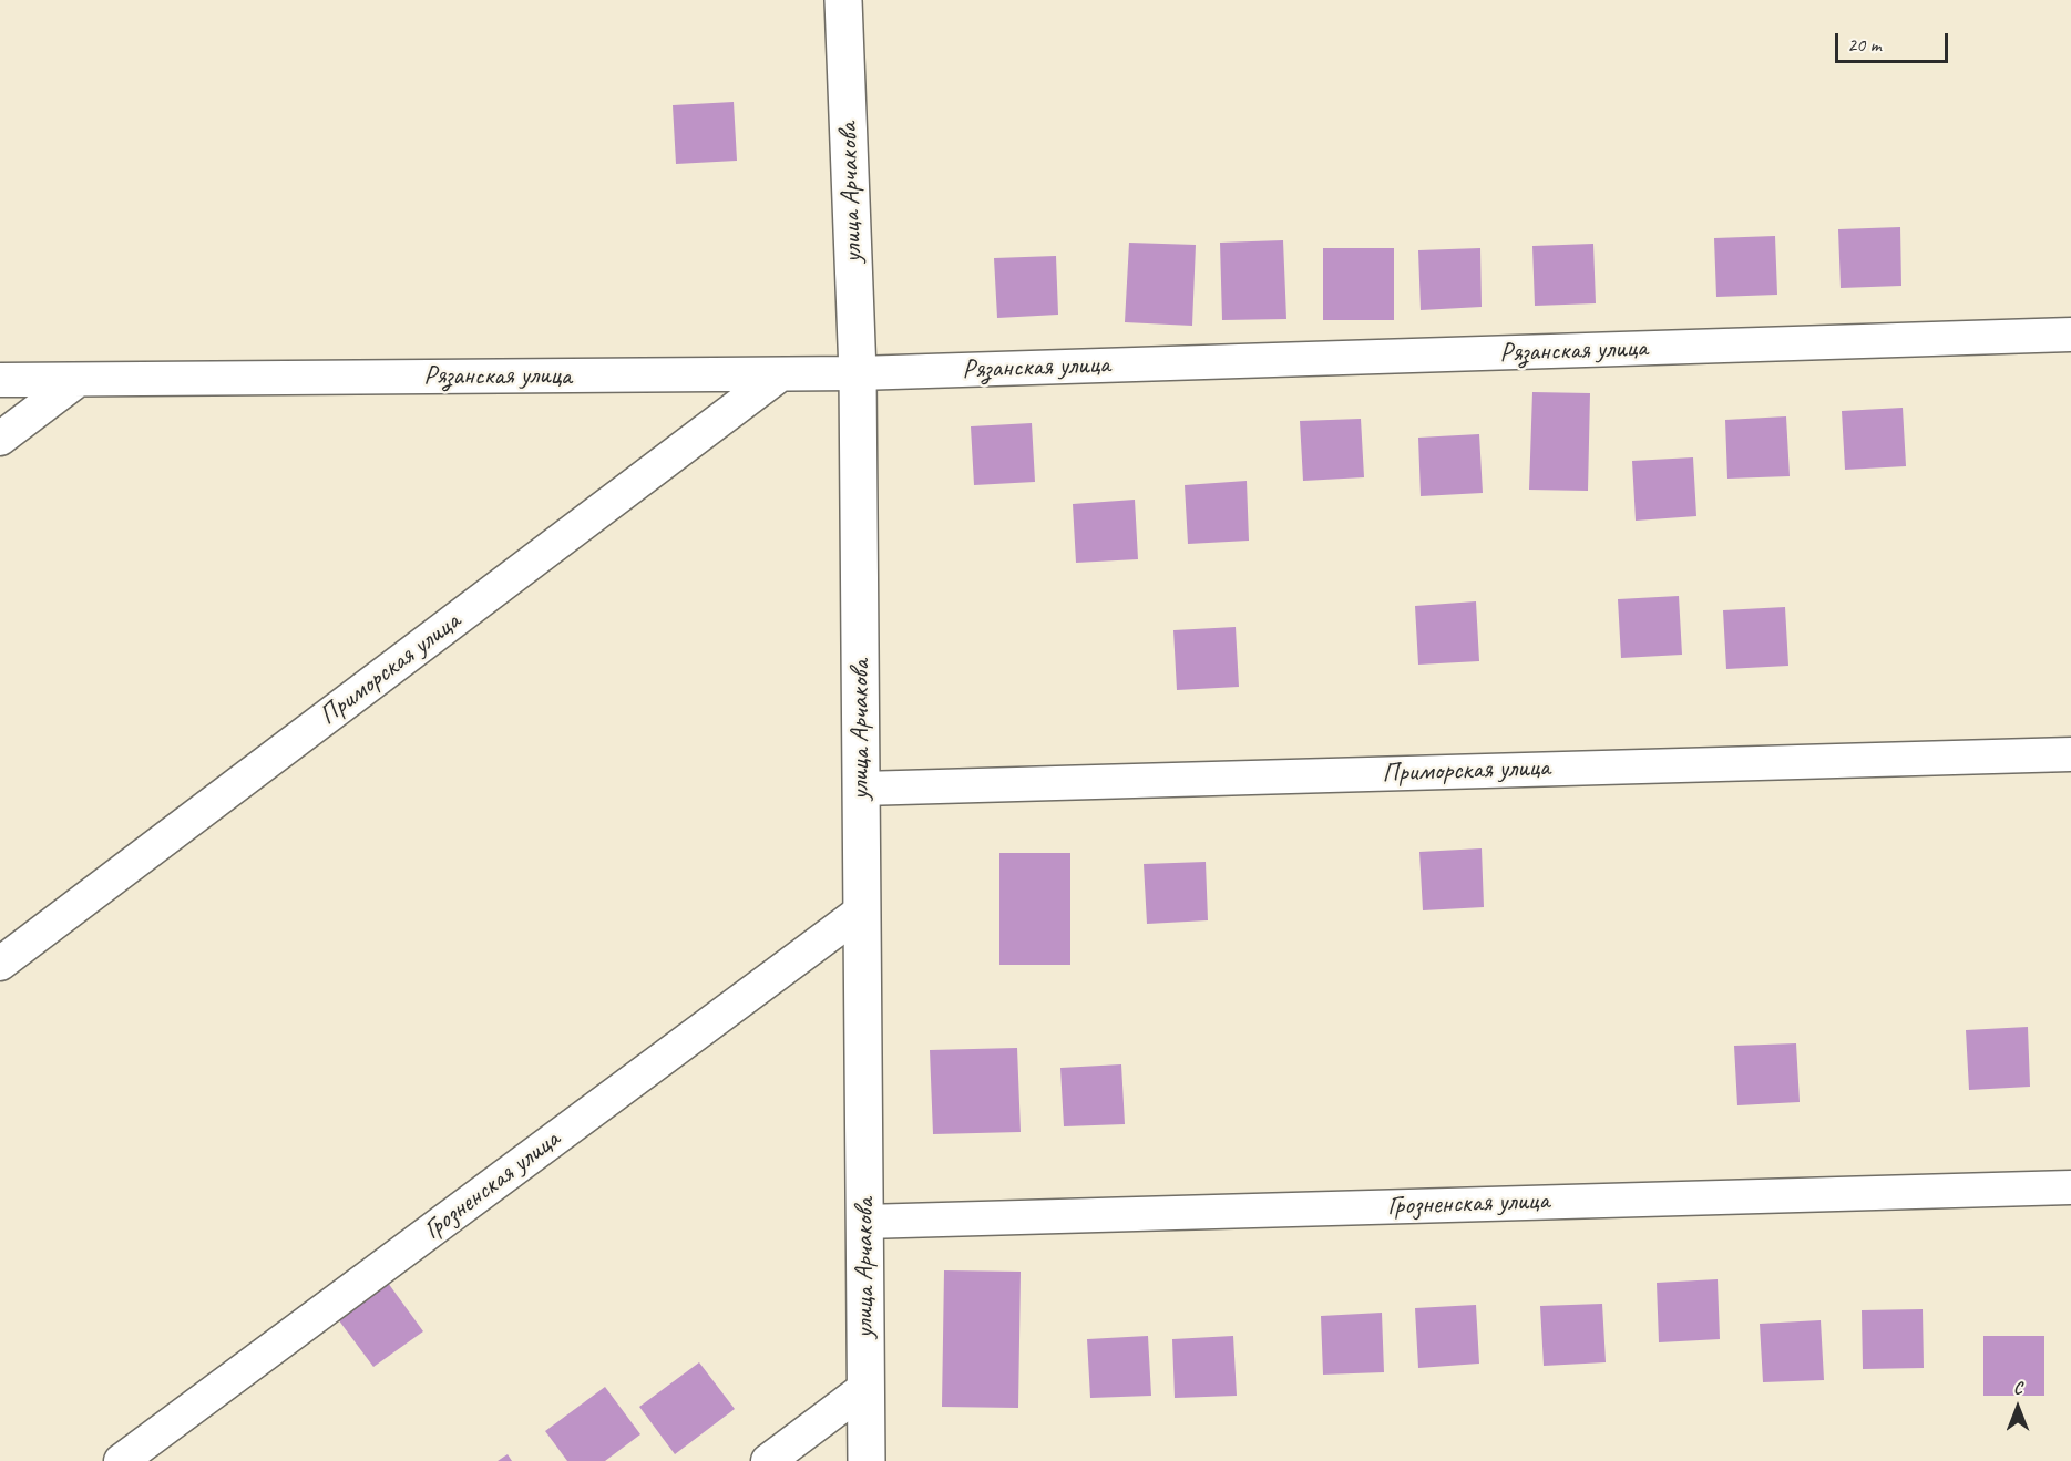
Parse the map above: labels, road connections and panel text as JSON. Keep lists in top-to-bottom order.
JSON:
{
  "streets": {
    "street": [
      "улица Арчакова",
      "Рязанская улица",
      "Приморская улица",
      "Грозненская улица"
    ]
  },
  "crossings": [
    ["улица Арчакова", "Рязанская улица"],
    ["улица Арчакова", "Приморская улица"],
    ["улица Арчакова", "Грозненская улица"],
    ["Рязанская улица", "Приморская улица"]
  ],
  "scale_bar": "20 m",
  "north": "top"
}
